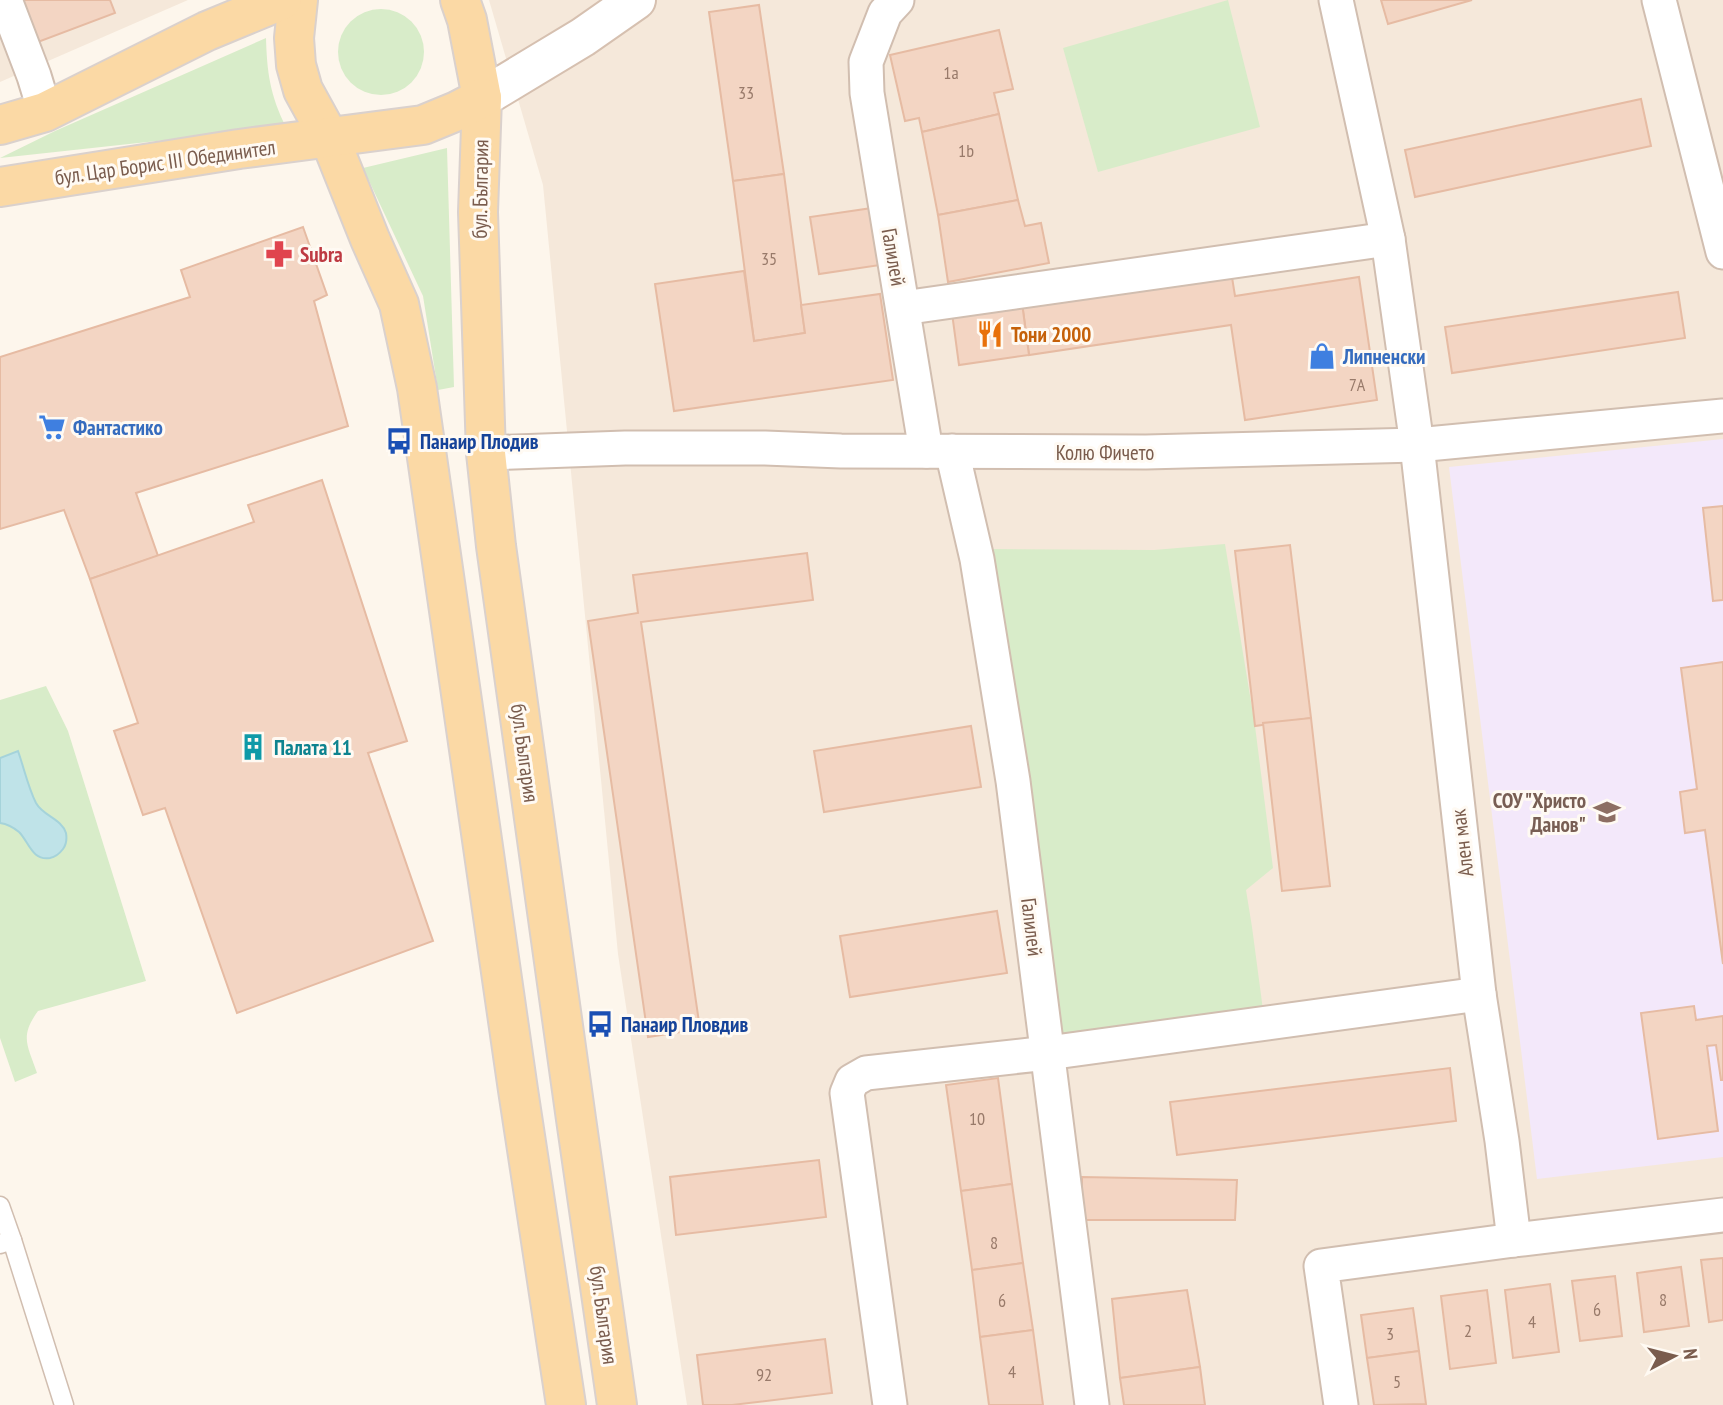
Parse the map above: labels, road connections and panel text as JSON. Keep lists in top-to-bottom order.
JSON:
{
  "streets": {
    "main road": ["бул. Цар Борис III Обединител", "бул. България"],
    "street": ["Галилей", "Колю Фичето", "Ален мак"]
  },
  "crossings": [
    ["бул. Цар Борис III Обединител", "бул. България"],
    ["бул. България", "Колю Фичето"],
    ["Галилей", "Колю Фичето"],
    ["Колю Фичето", "Ален мак"]
  ],
  "places": {
    "pharmacy": ["Subra"],
    "restaurant": ["Тони 2000"],
    "shop": ["Липненски"],
    "supermarket": ["Фантастико"],
    "bus stop": ["Панаир Плодив", "Панаир Пловдив"],
    "building": ["Палата 11"],
    "school or university": ["СОУ \"Христо Данов\""]
  },
  "house_numbers": [
    "1a",
    "33",
    "1b",
    "35",
    "7А",
    "10",
    "8",
    "8",
    "6",
    "6",
    "4",
    "2",
    "3",
    "4",
    "92",
    "5"
  ],
  "north": "right"
}
